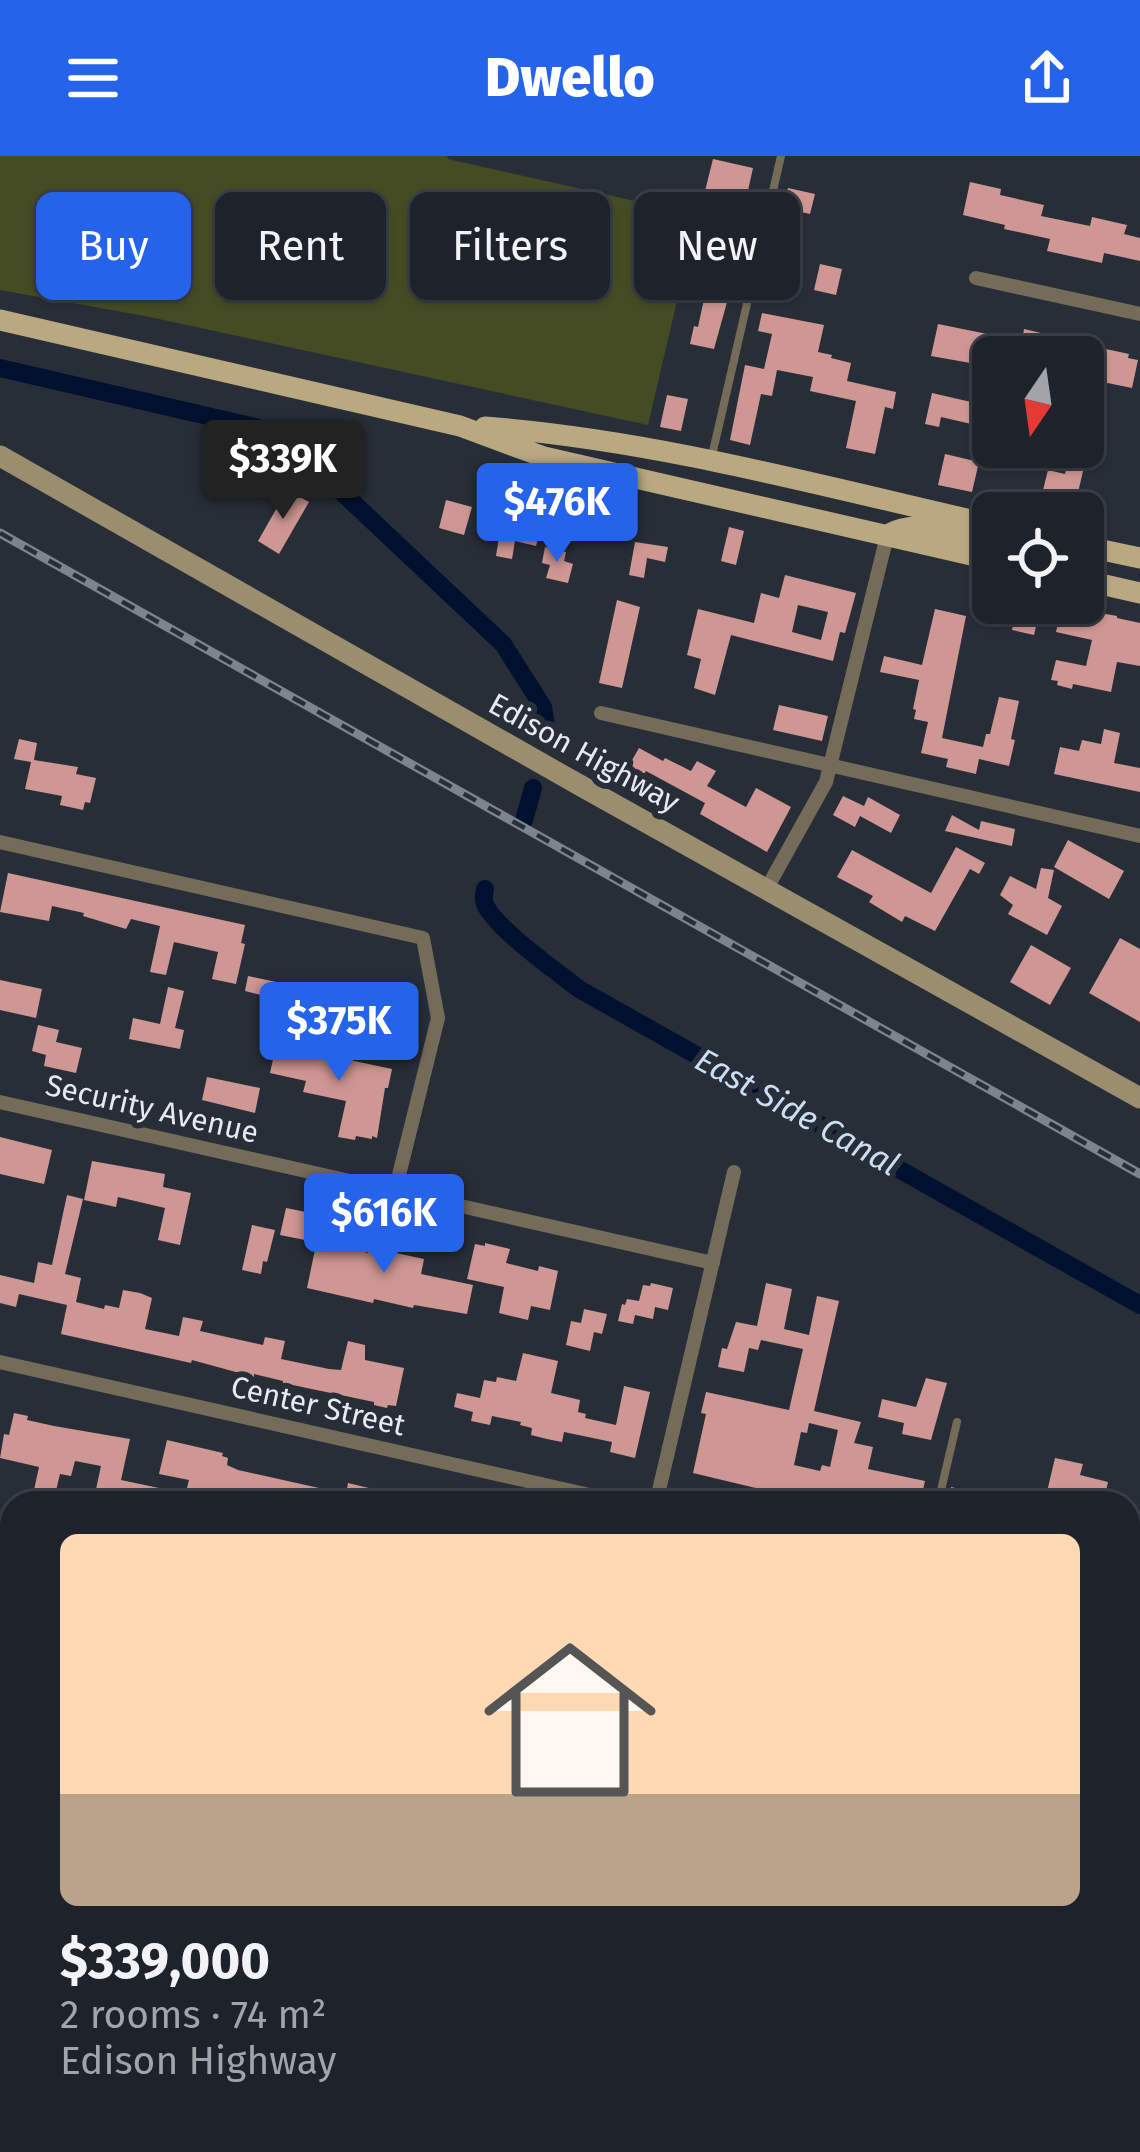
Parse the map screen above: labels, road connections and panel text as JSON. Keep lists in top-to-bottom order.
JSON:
{
  "streets": {
    "main road": ["Edison Highway"],
    "street": ["Security Avenue", "Center Street"]
  },
  "water": ["East Side Canal"],
  "north": "bottom",
  "page": {
    "header": "Dwello",
    "chip": [
      "Buy",
      "Rent",
      "Filters",
      "New"
    ],
    "price": [
      "$339K",
      "$476K",
      "$375K",
      "$616K"
    ],
    "list": [
      {
        "name": "$339,000",
        "note": "2 rooms · 74 m² · Edison Highway"
      }
    ]
  }
}
